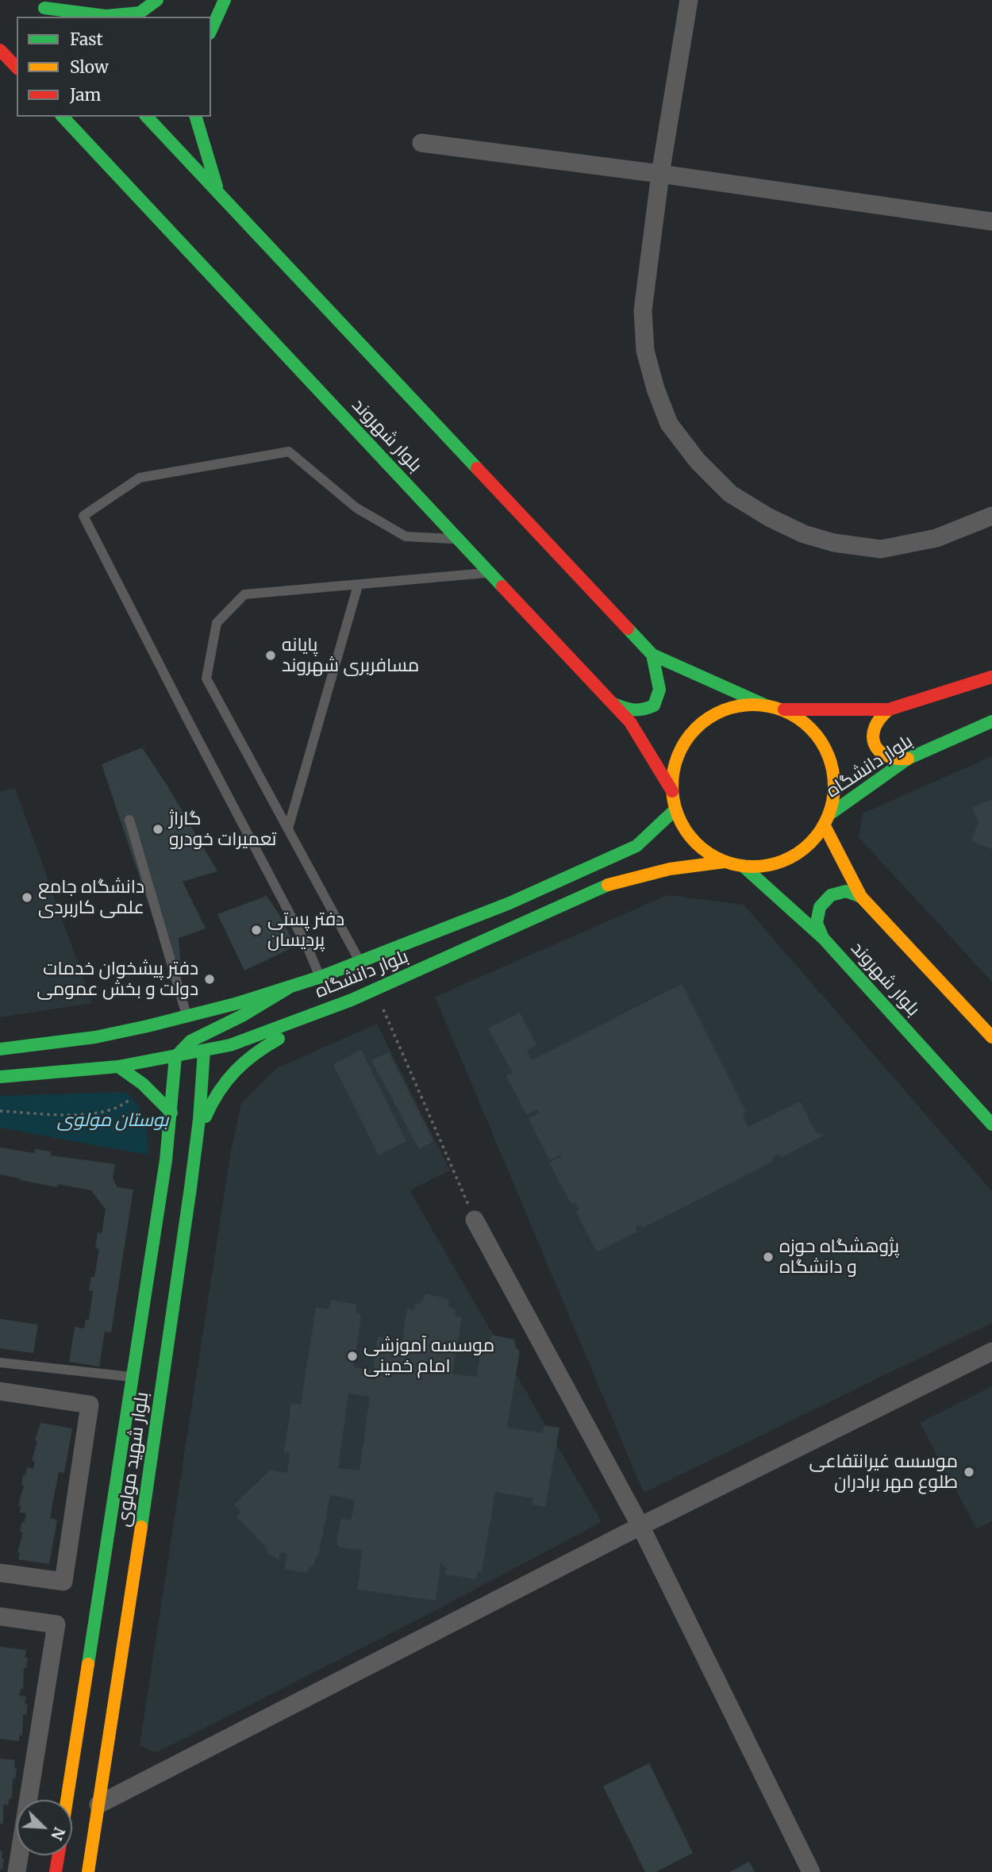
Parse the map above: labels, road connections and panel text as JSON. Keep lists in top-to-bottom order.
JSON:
{
  "streets": {
    "main road": ["بلوار شهروند", "بلوار دانشگاه", "بلوار شهید مولوی"]
  },
  "crossings": [
    ["بلوار شهروند", "بلوار دانشگاه"],
    ["بلوار دانشگاه", "بلوار شهید مولوی"]
  ],
  "parks": ["بوستان مولوی"],
  "places": [
    "پایانه مسافربری شهروند",
    "گاراژ تعمیرات خودرو",
    "دانشگاه جامع علمی کاربردی",
    "دفتر پستی پردیسان",
    "دفتر پیشخوان خدمات دولت و بخش عمومی",
    "پژوهشگاه حوزه و دانشگاه",
    "موسسه آموزشی امام خمینی",
    "موسسه غیرانتفاعی طلوع مهر برادران"
  ],
  "legend": ["Fast", "Slow", "Jam"],
  "north": "bottom right"
}
